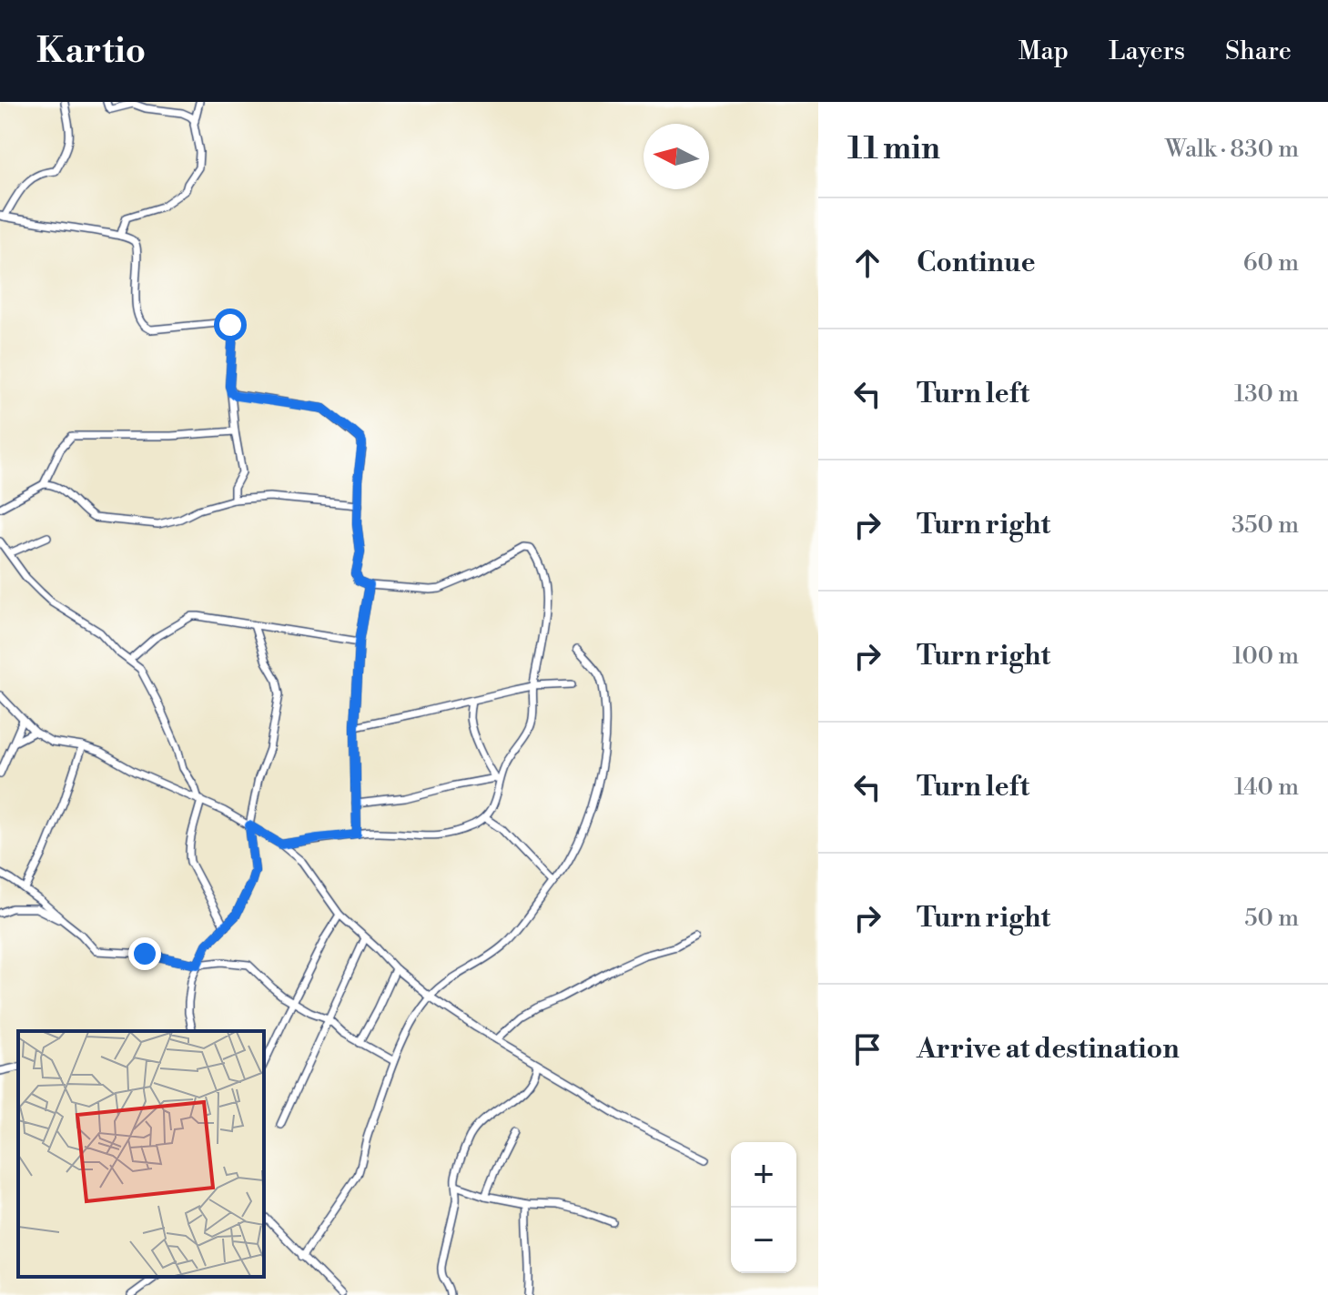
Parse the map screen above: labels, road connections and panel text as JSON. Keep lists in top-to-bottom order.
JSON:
{
  "north": "left",
  "page": {
    "header": "Kartio",
    "nav": ["Map", "Layers", "Share"],
    "heading": ["11 min", "Walk · 830 m"],
    "list": [
      ["Continue", "60 m"],
      ["Turn left", "130 m"],
      ["Turn right", "350 m"],
      ["Turn right", "100 m"],
      ["Turn left", "140 m"],
      ["Turn right", "50 m"],
      "Arrive at destination"
    ],
    "map_buttons": ["+", "−"]
  }
}
